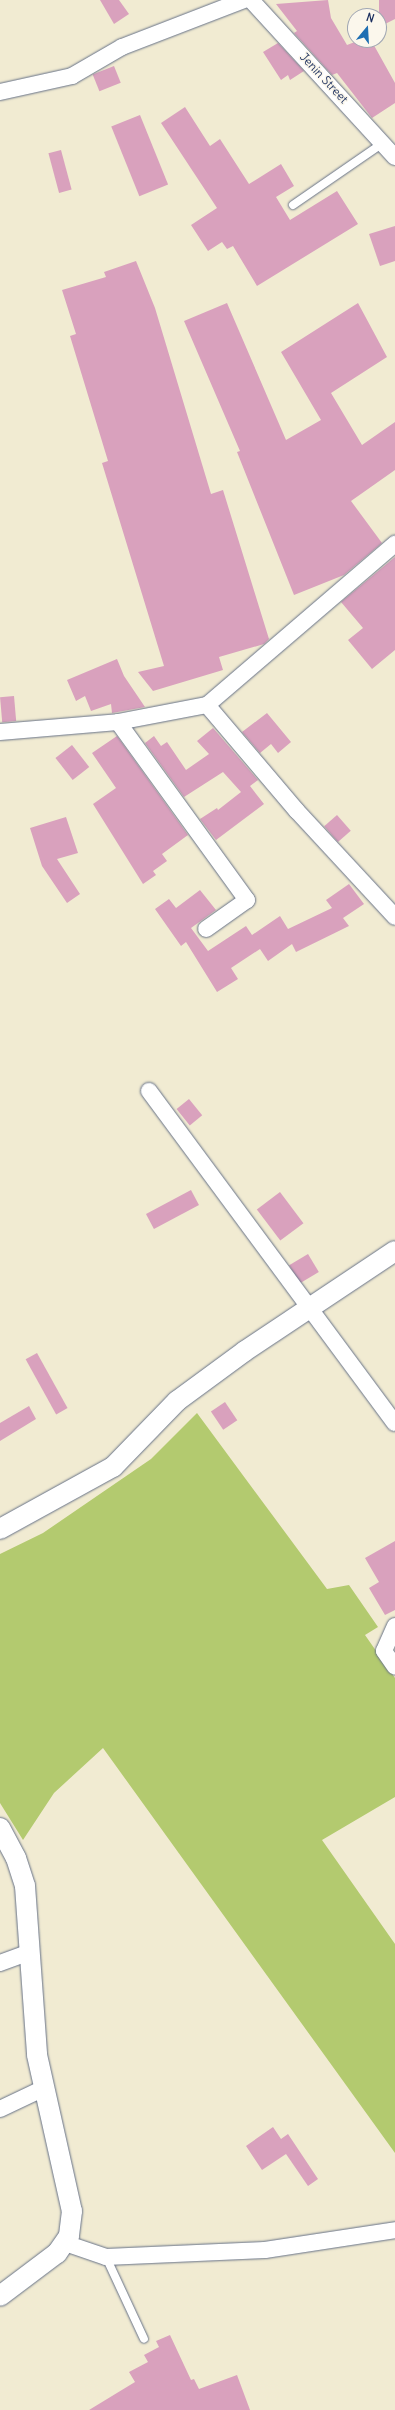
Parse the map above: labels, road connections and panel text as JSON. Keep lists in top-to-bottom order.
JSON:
{
  "streets": {
    "street": ["Jenin Street"]
  },
  "north": "top"
}
